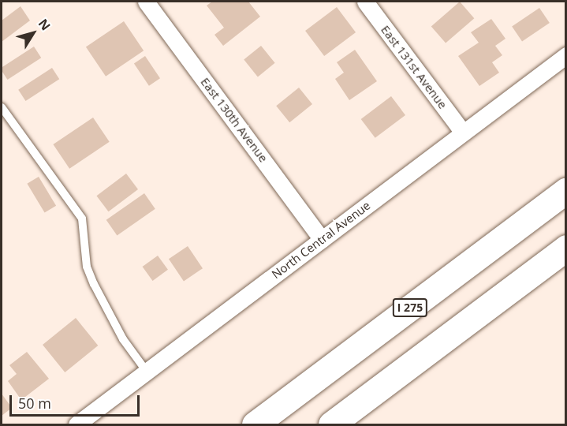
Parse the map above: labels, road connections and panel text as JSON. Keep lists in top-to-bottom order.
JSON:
{
  "streets": {
    "highway": ["I 275"],
    "street": ["East 131st Avenue", "East 130th Avenue", "North Central Avenue"]
  },
  "crossings": [
    ["East 131st Avenue", "North Central Avenue"],
    ["East 130th Avenue", "North Central Avenue"]
  ],
  "scale_bar": "50 m",
  "north": "top right"
}
